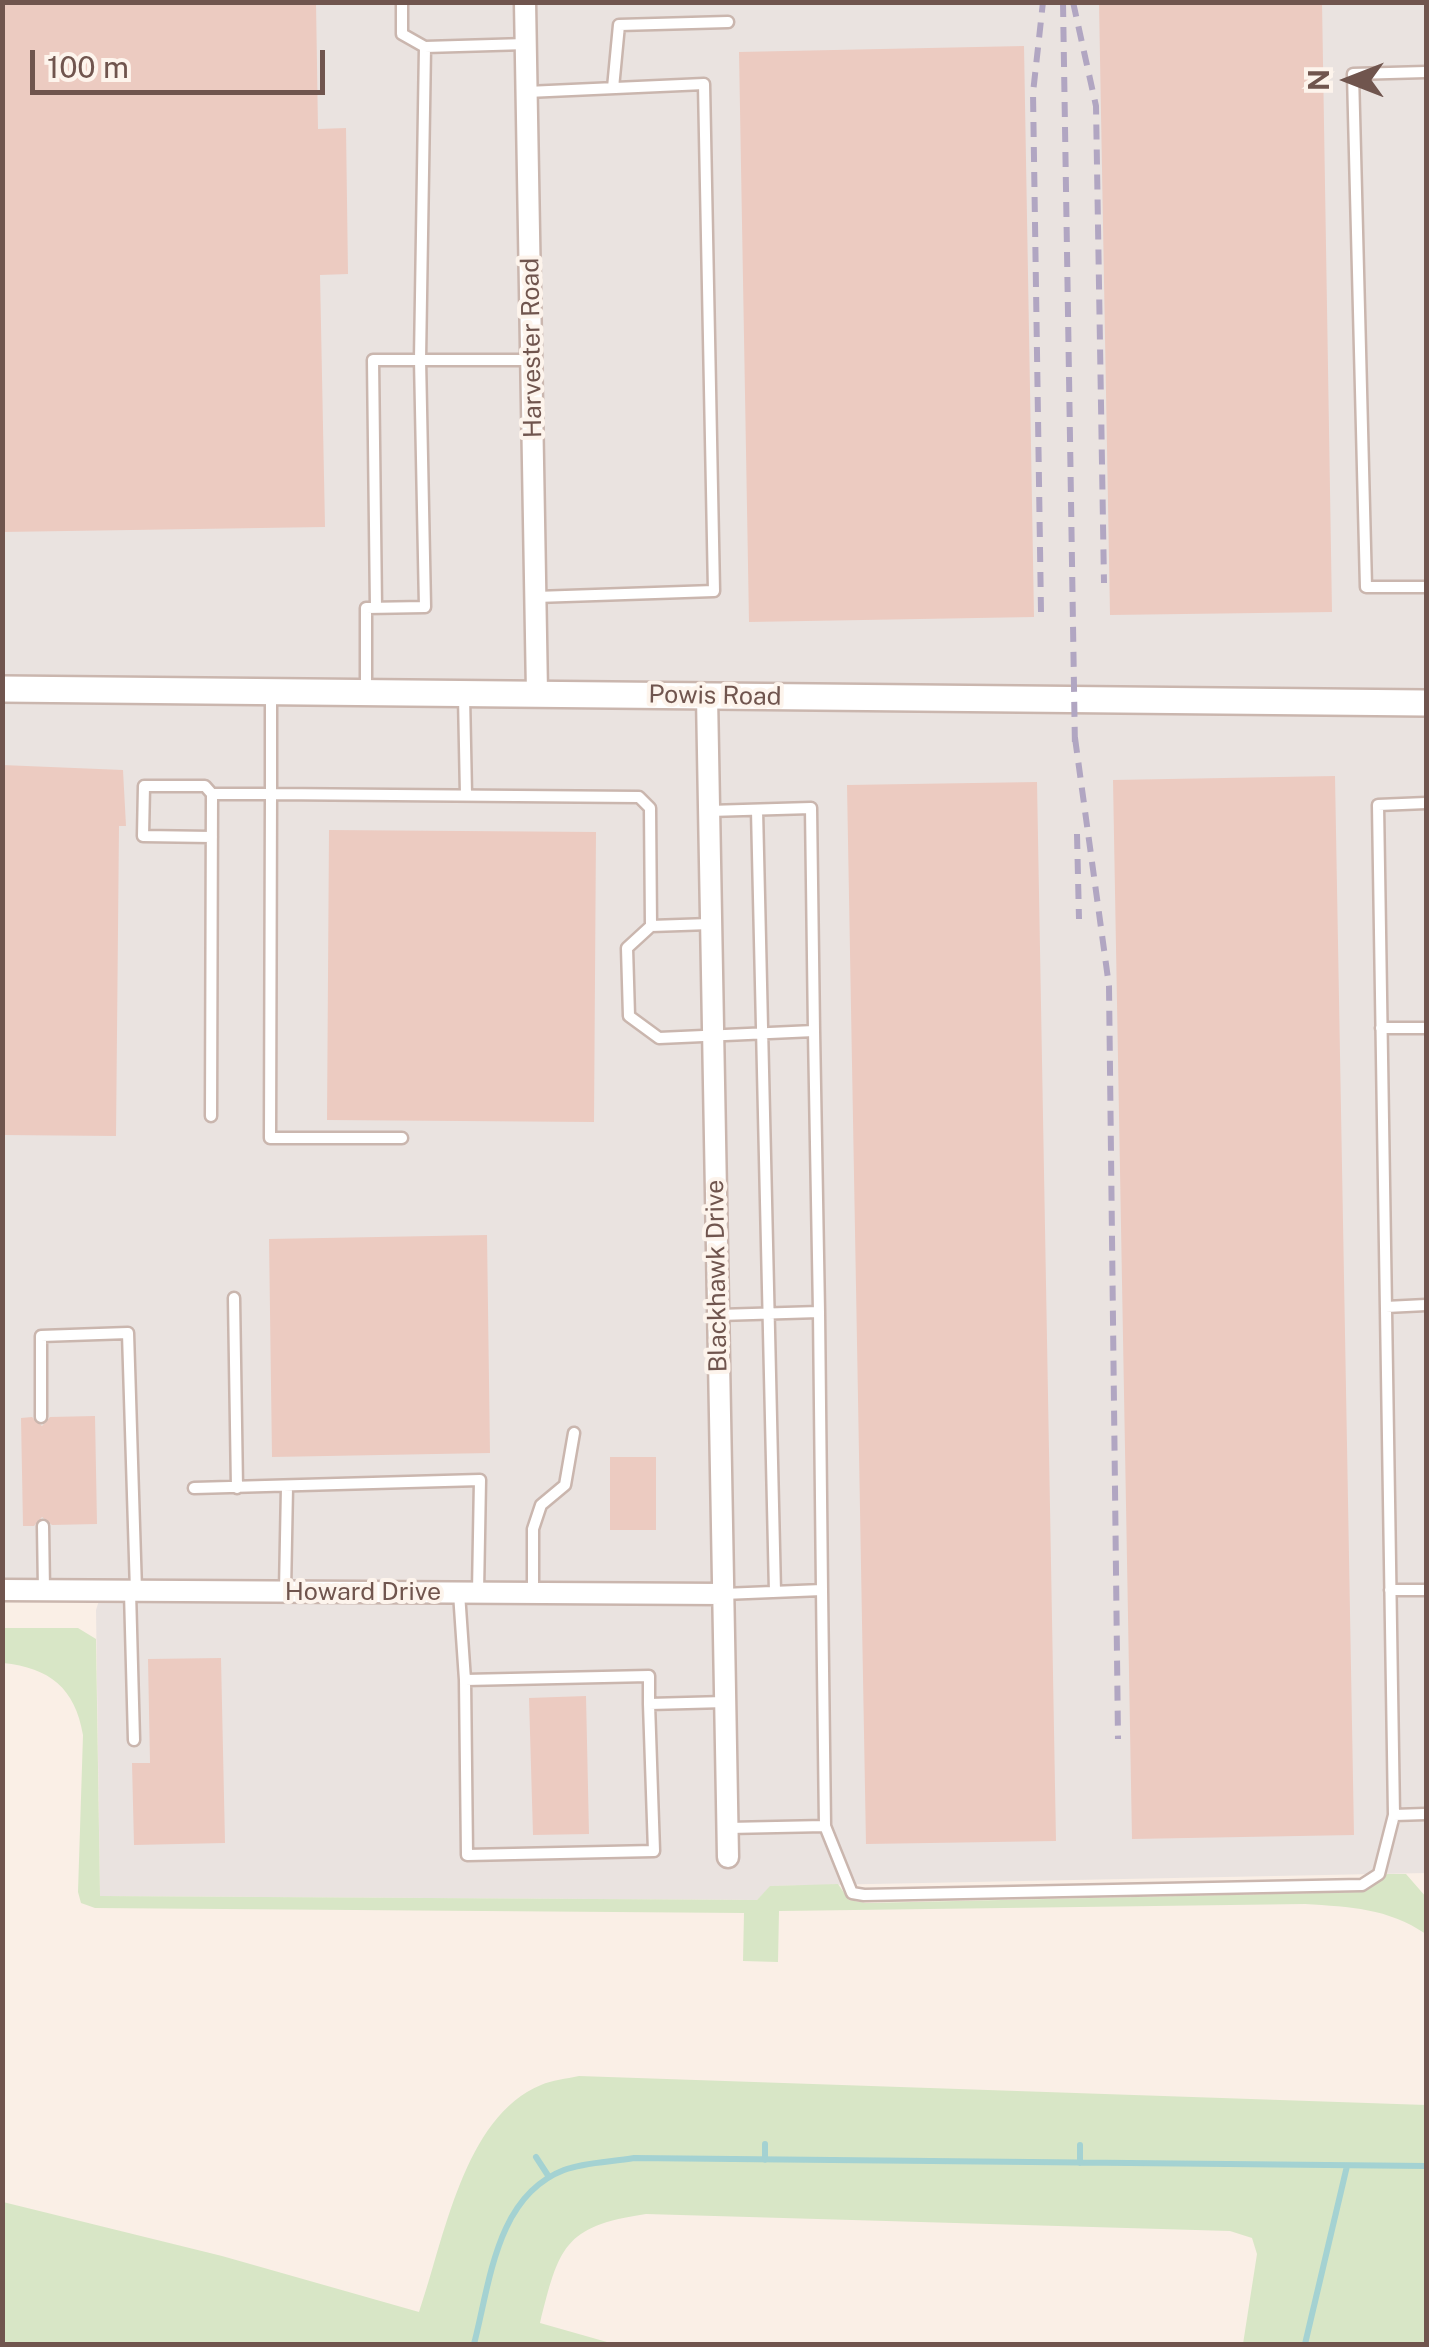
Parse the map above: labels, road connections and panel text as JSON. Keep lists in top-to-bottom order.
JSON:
{
  "streets": {
    "street": [
      "Harvester Road",
      "Powis Road",
      "Blackhawk Drive",
      "Howard Drive"
    ]
  },
  "crossings": [
    ["Harvester Road", "Powis Road"],
    ["Powis Road", "Blackhawk Drive"],
    ["Blackhawk Drive", "Howard Drive"]
  ],
  "scale_bar": "100 m",
  "north": "left"
}
